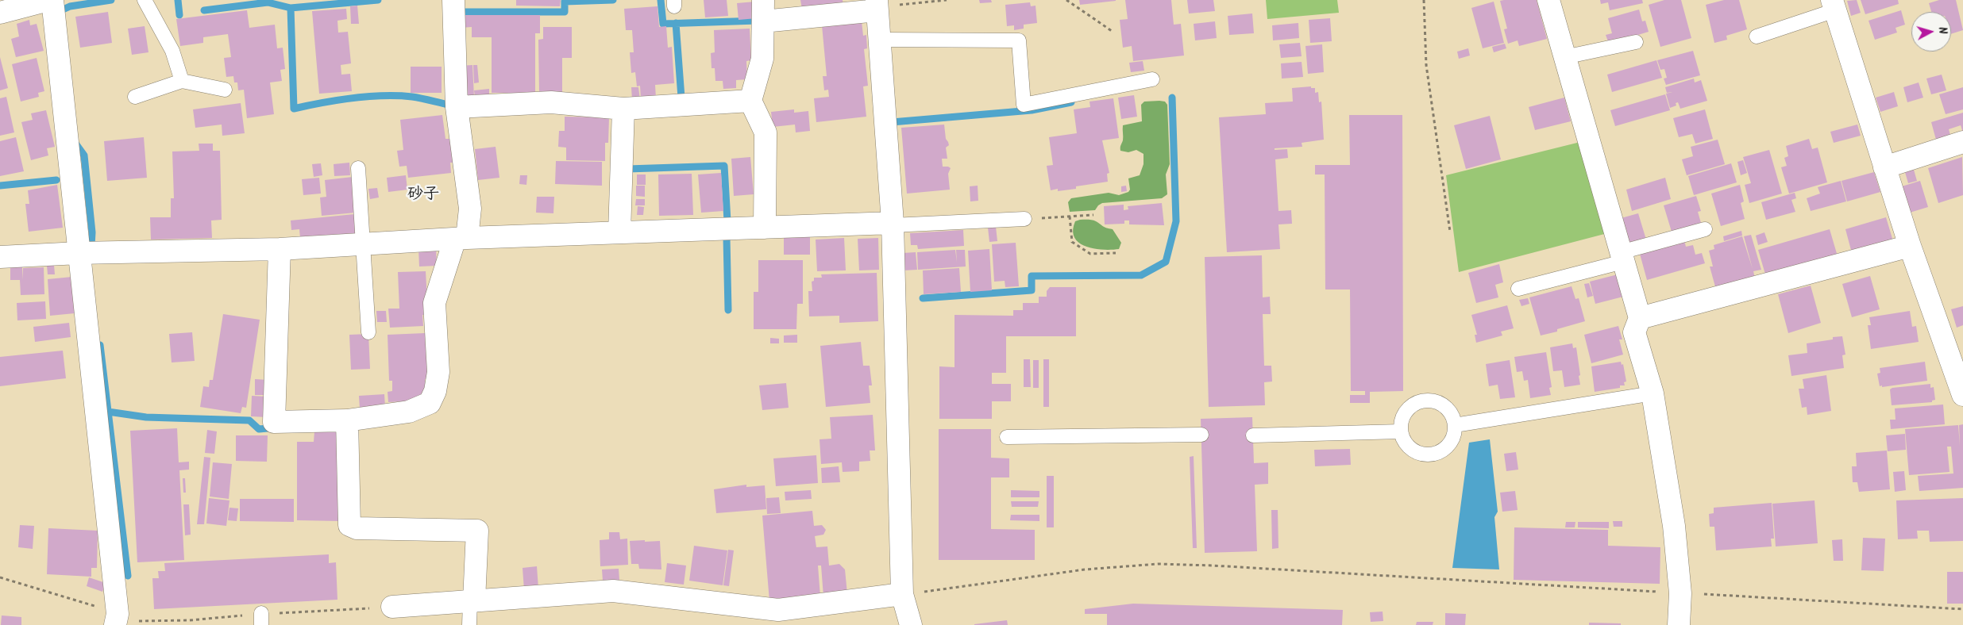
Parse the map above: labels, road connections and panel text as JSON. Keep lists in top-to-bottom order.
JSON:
{
  "districts": ["砂子"],
  "north": "right"
}
